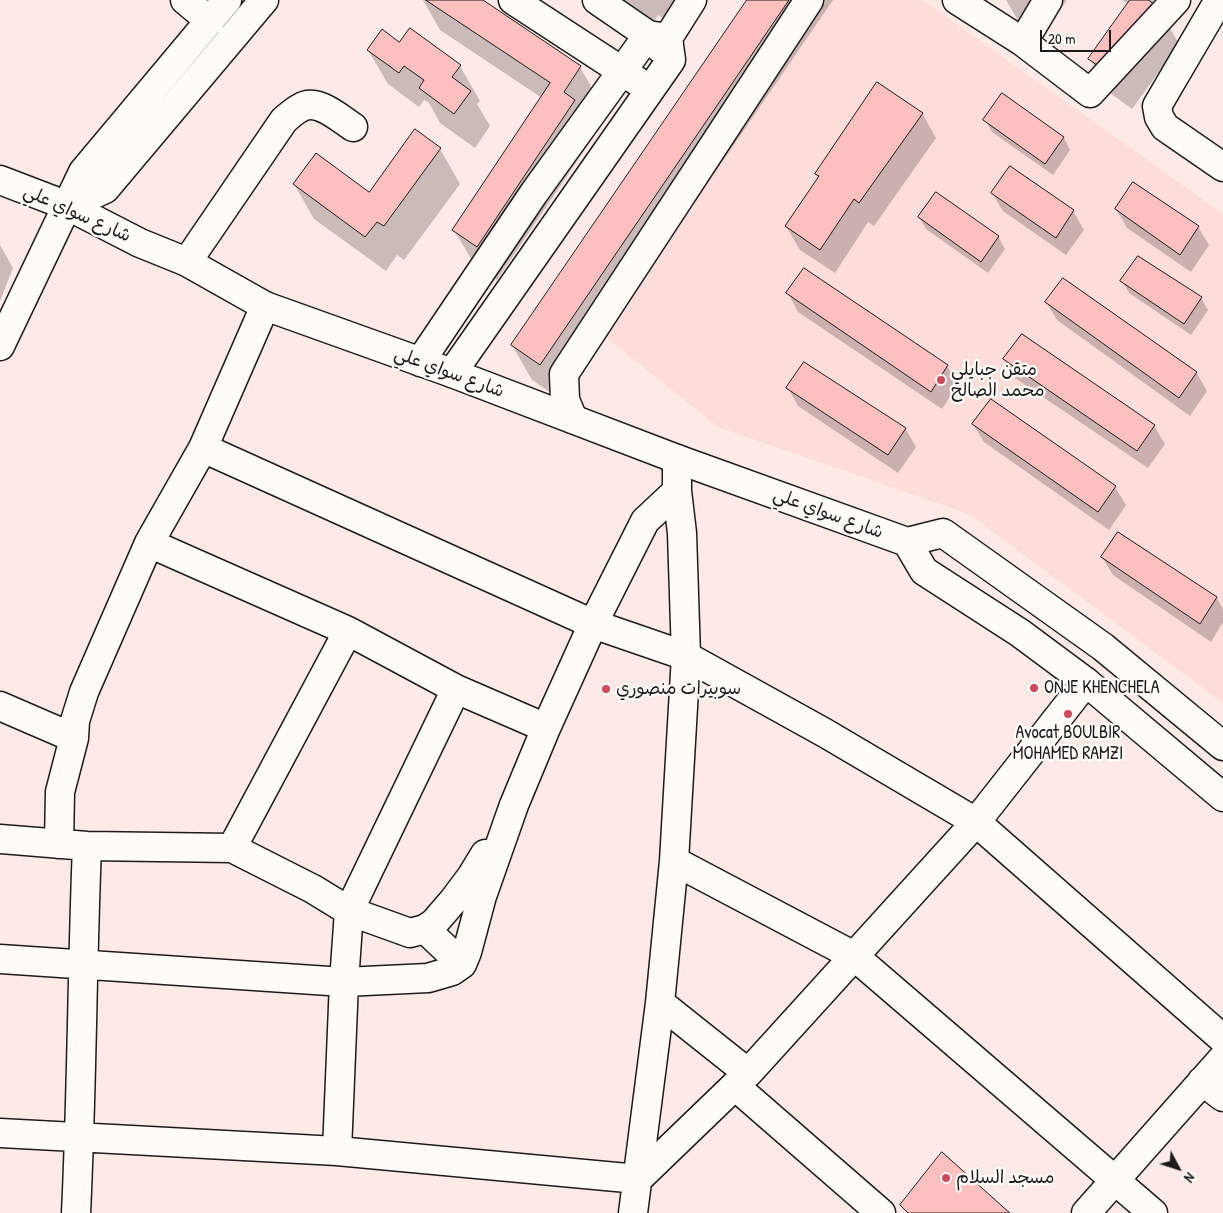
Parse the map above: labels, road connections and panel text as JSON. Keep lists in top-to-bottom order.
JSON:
{
  "streets": {
    "street": ["شارع سواي علي"]
  },
  "places": [
    "متقن جبايلي محمد الصالح",
    "ONJE KHENCHELA",
    "سوبيرات منصوري",
    "Avocat BOULBIR MOHAMED RAMZI",
    "مسجد السلام"
  ],
  "scale_bar": "20 m",
  "north": "bottom right"
}
